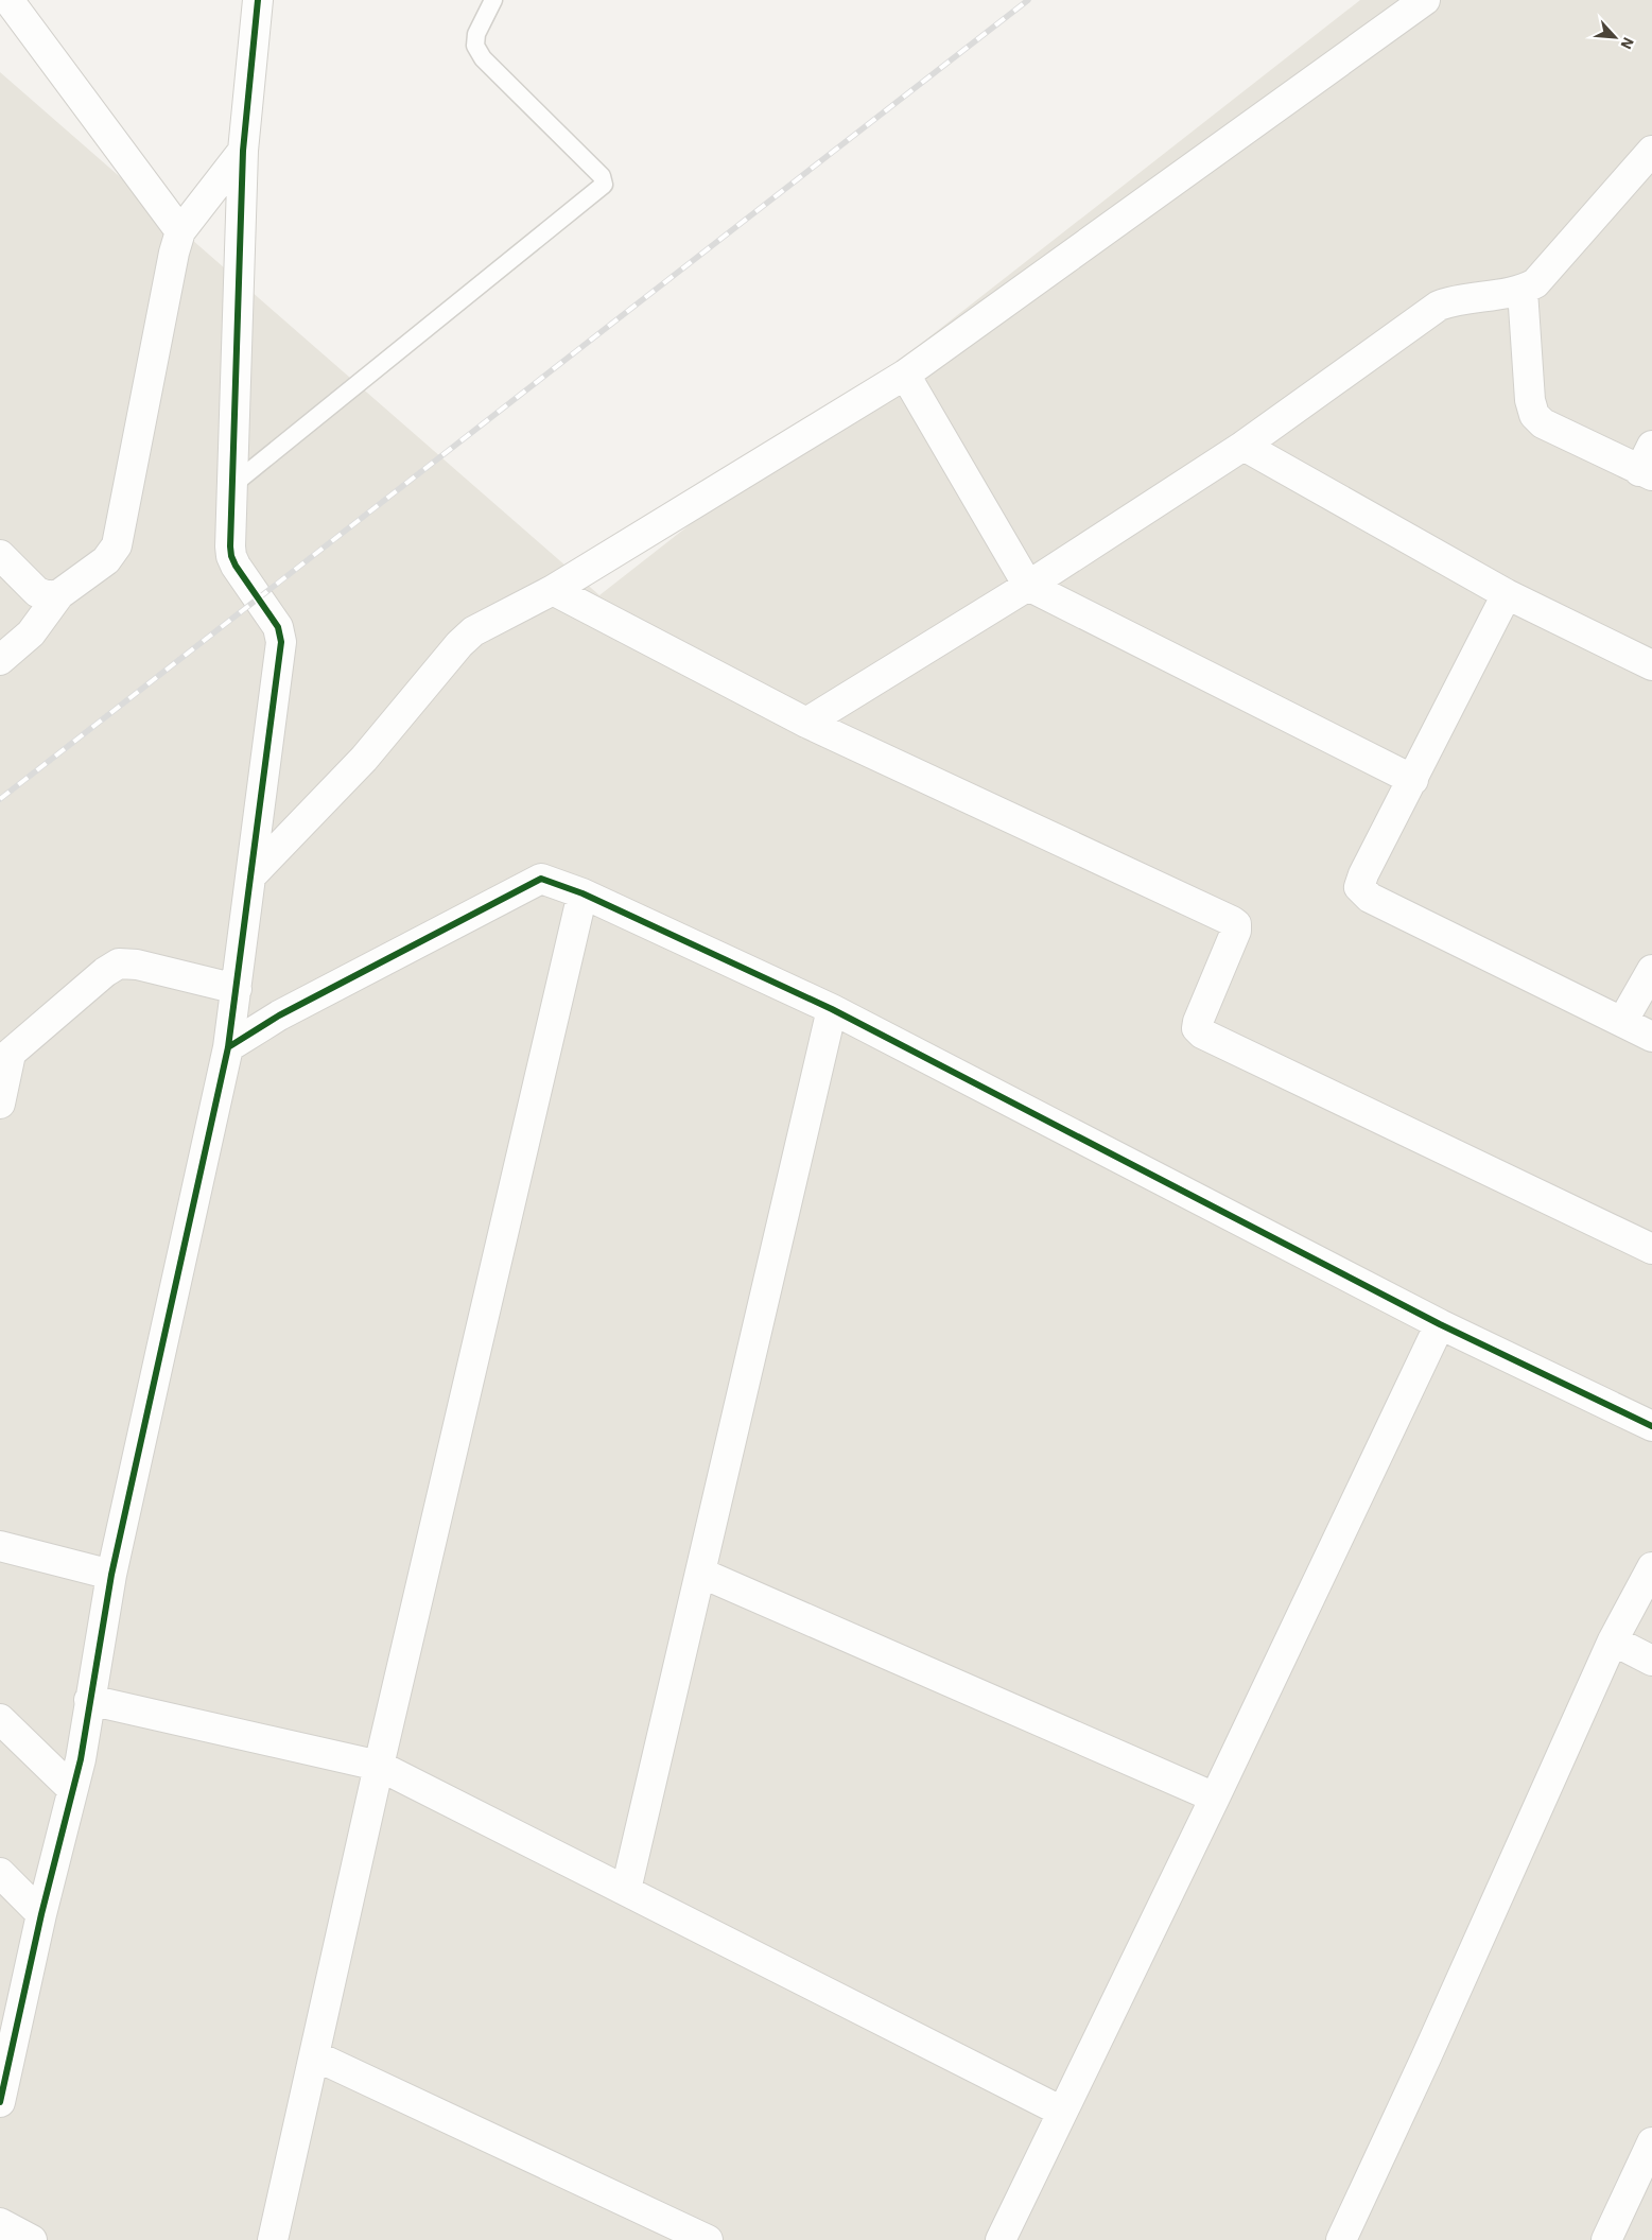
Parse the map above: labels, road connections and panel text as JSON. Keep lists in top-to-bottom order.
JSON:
{
  "north": "bottom right"
}
